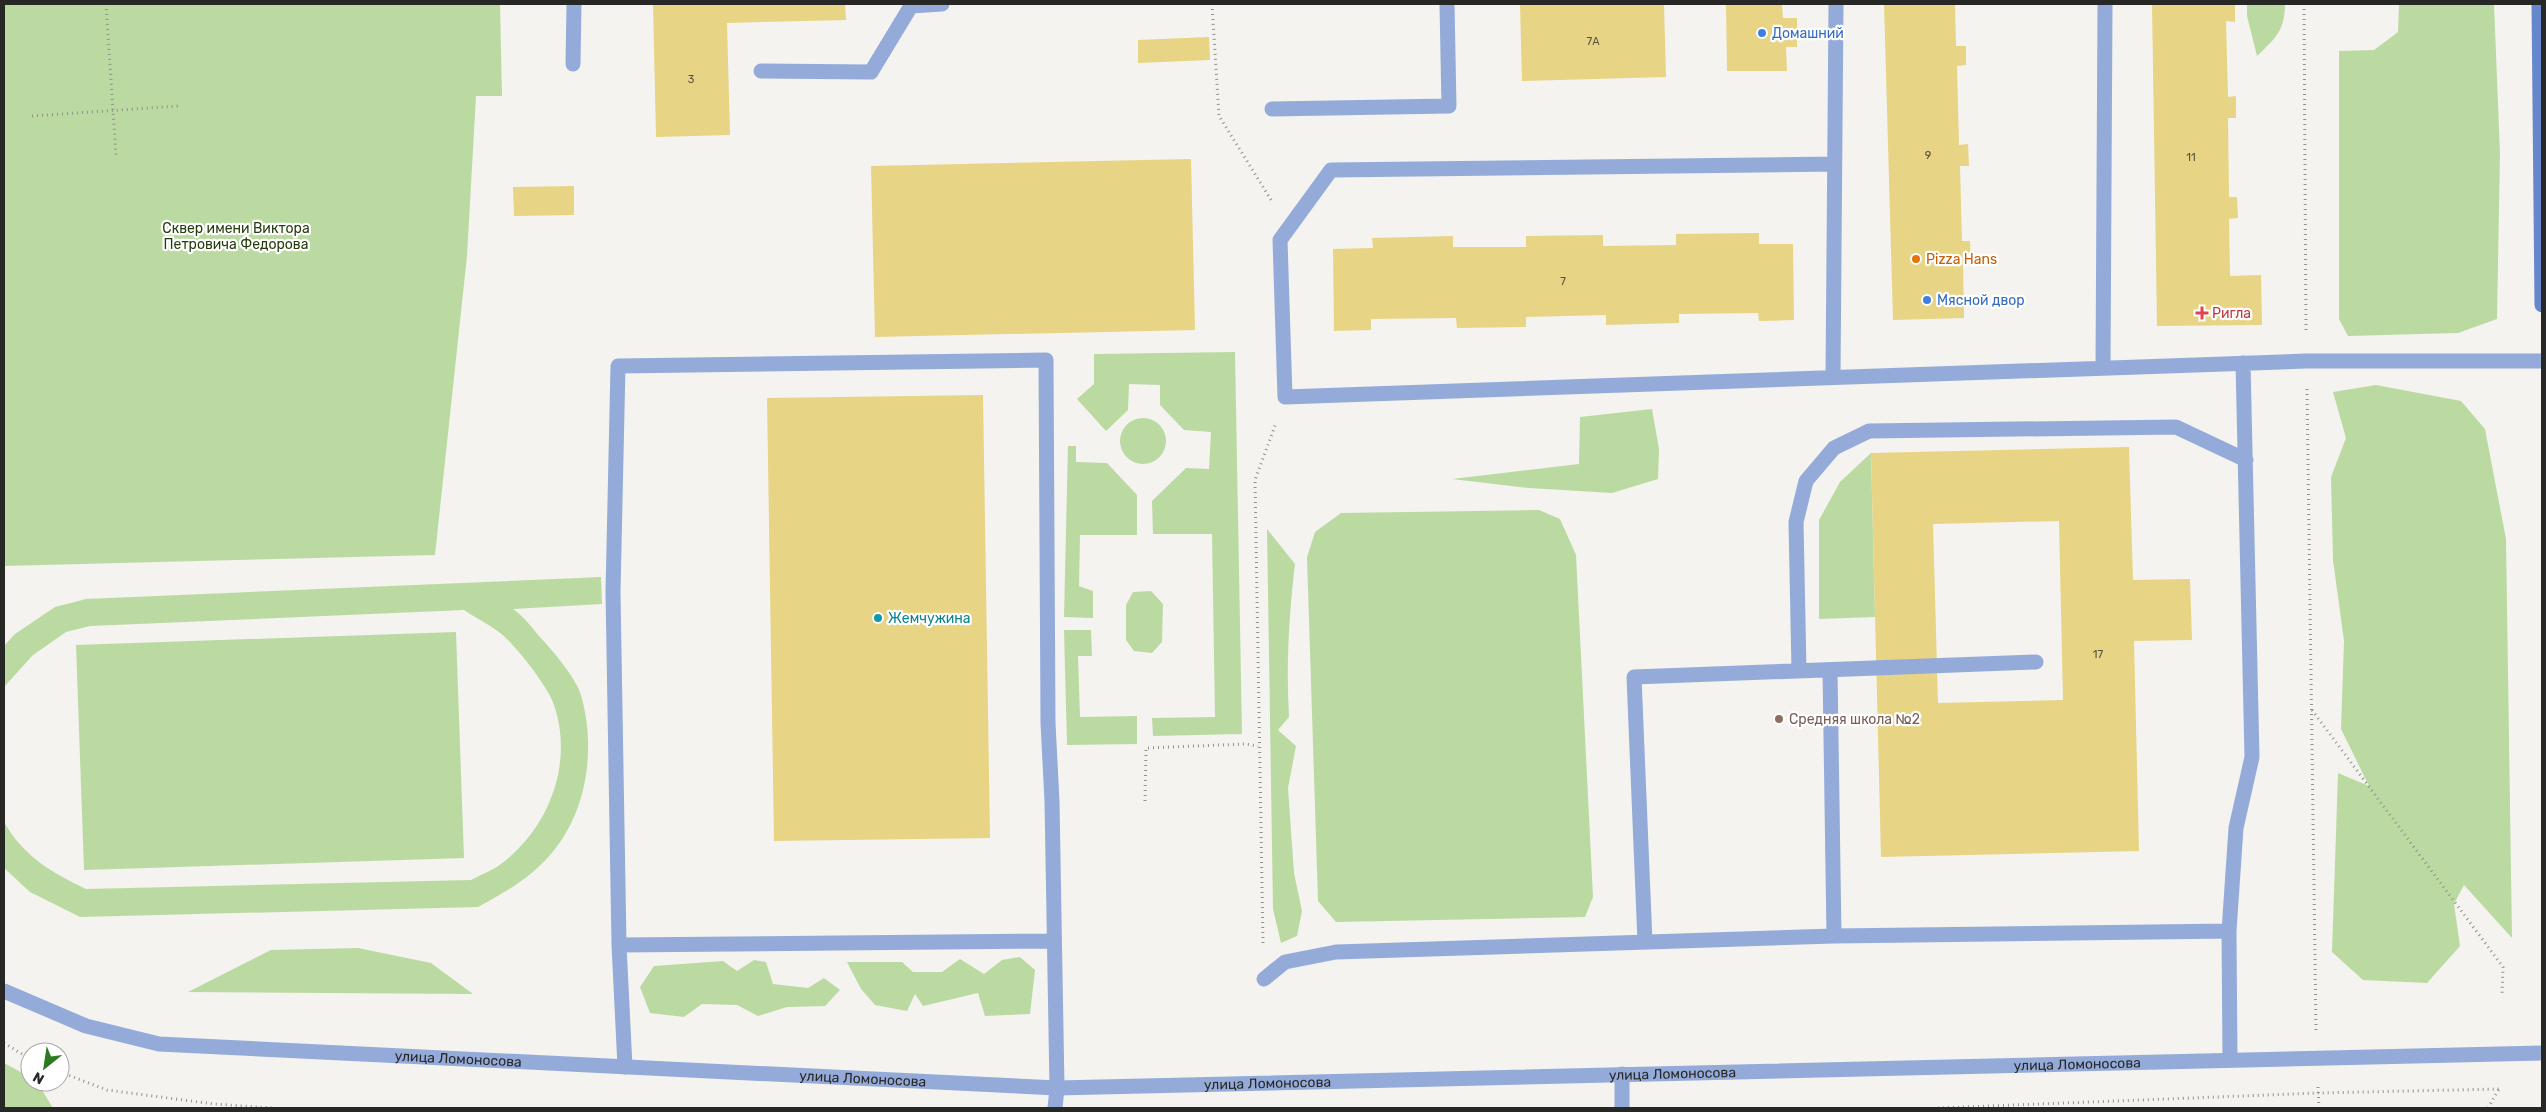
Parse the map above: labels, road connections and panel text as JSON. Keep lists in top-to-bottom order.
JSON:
{
  "streets": {
    "street": ["улица Ломоносова"]
  },
  "parks": ["Сквер имени Виктора Петровича Федорова"],
  "places": {
    "other": [
      "Домашний",
      "Pizza Hans",
      "Мясной двор",
      "Жемчужина",
      "Средняя школа №2"
    ],
    "health": ["Ригла"]
  },
  "house_numbers": [
    "7А",
    "3",
    "9",
    "11",
    "7",
    "17"
  ],
  "north": "bottom left"
}
